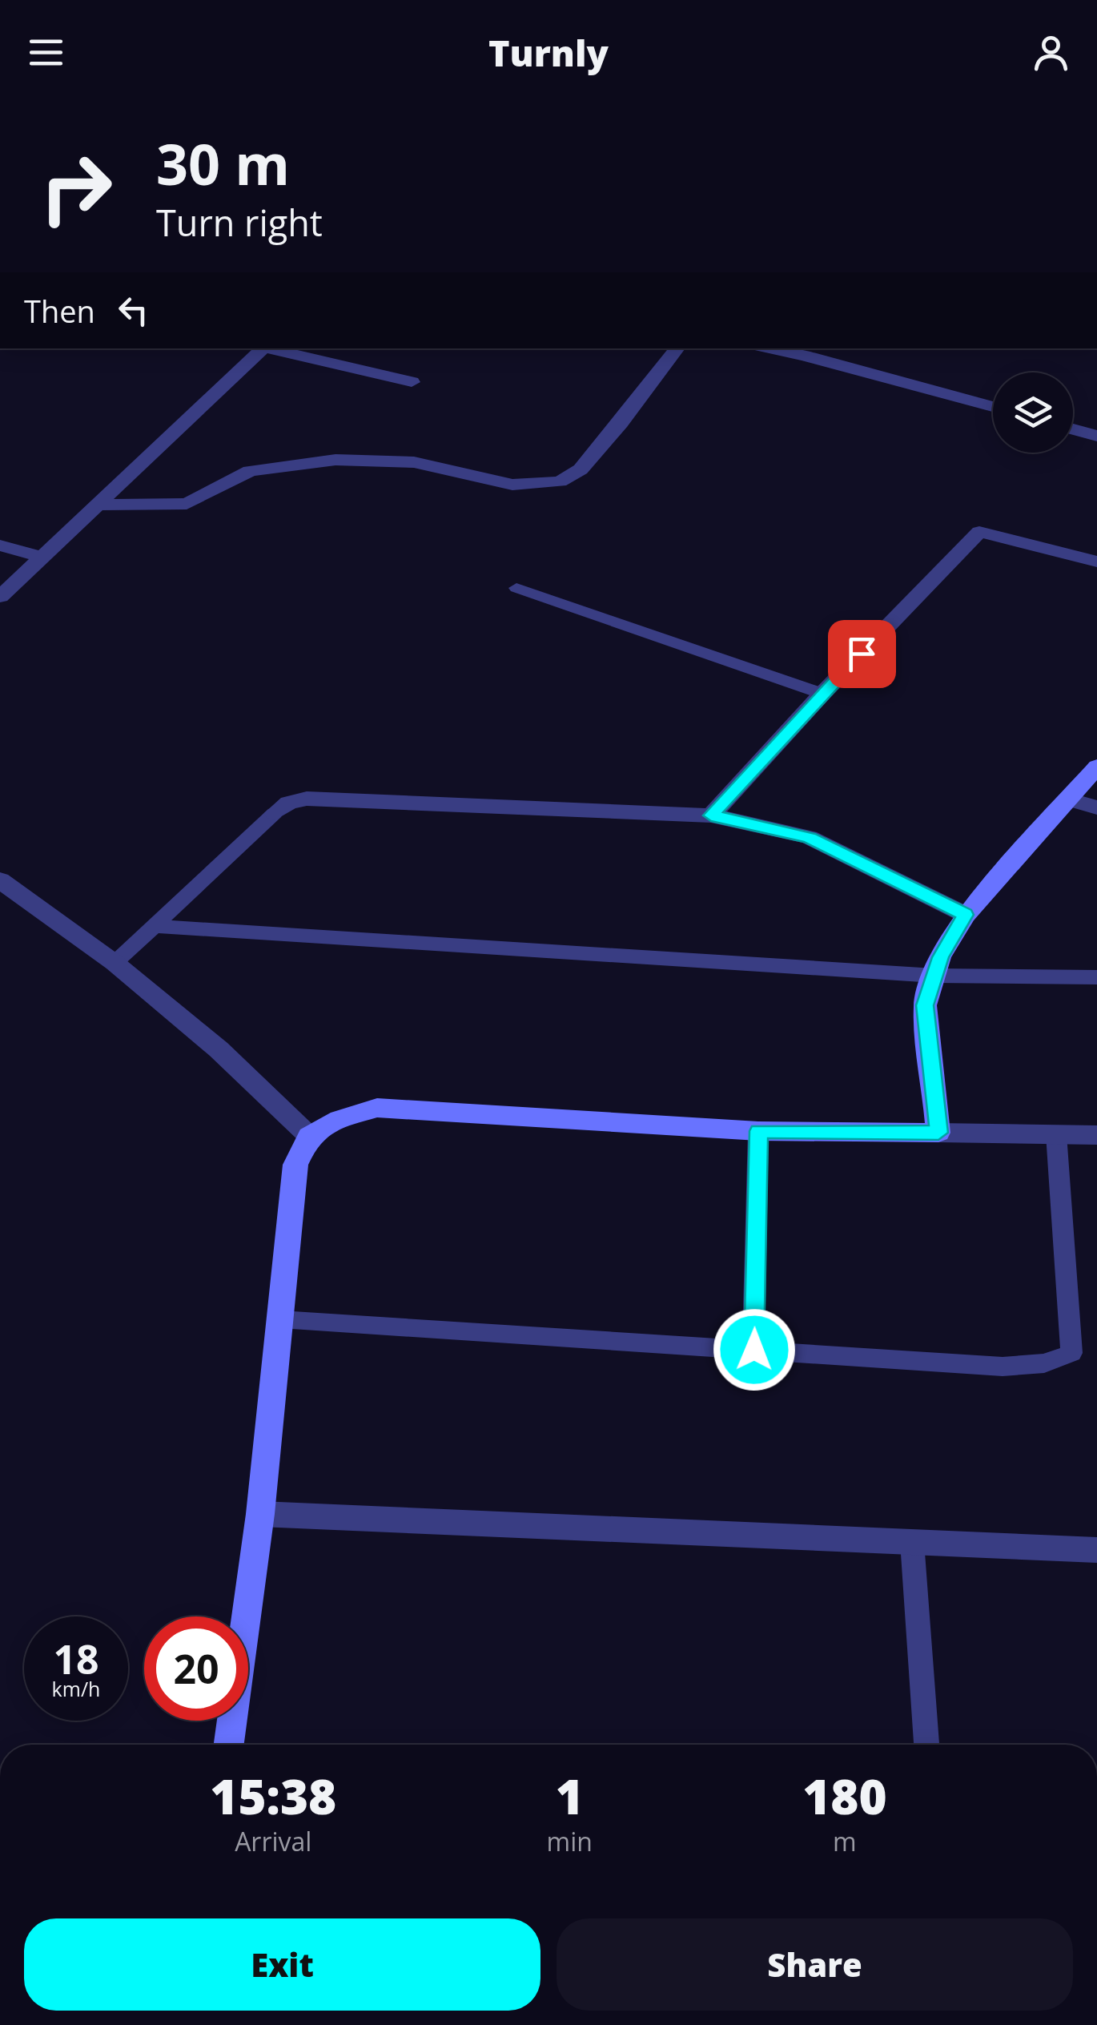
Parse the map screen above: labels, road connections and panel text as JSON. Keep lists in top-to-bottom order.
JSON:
{
  "page": {
    "header": "Turnly",
    "turn": ["30 m", "Turn right"],
    "then": "Then",
    "speed": "18 km/h",
    "limit": "20",
    "eta": [
      "15:38",
      "Arrival",
      "1",
      "min",
      "180",
      "m"
    ],
    "buttons": ["Exit", "Share"]
  }
}
